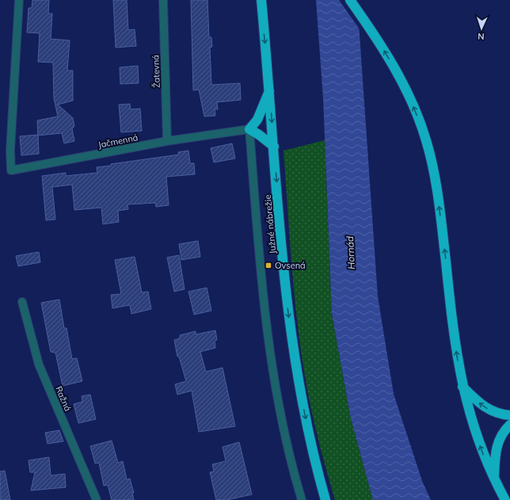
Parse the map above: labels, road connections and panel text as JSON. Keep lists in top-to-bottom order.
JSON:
{
  "streets": {
    "highway": ["Južné nábrežie"],
    "street": ["Žatevná", "Jačmenná", "Ražná"]
  },
  "crossings": [
    ["Žatevná", "Jačmenná"],
    ["Jačmenná", "Južné nábrežie"]
  ],
  "one_way": ["Južné nábrežie"],
  "water": ["Hornád"],
  "places": {
    "transit": ["Ovsená"]
  },
  "north": "bottom"
}
